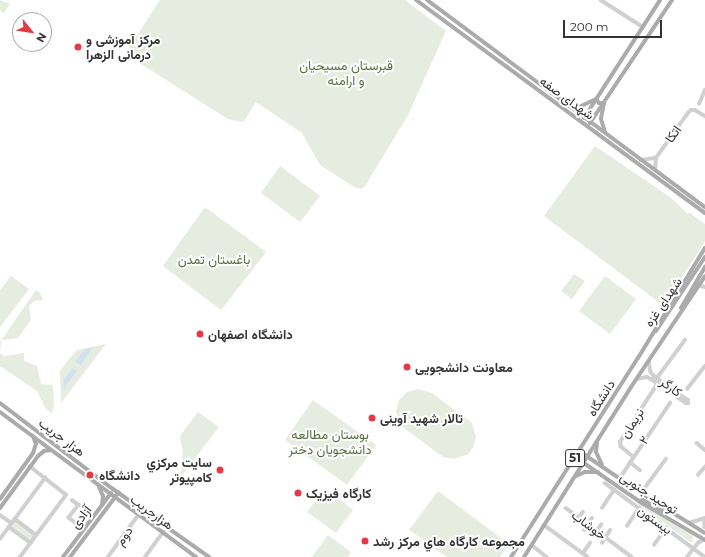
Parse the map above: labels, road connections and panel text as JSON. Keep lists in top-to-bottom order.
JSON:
{
  "streets": {
    "main road": [
      "شهدای صفه",
      "شهدای غزه",
      "دانشگاه",
      "هزار جریب",
      "51",
      "توحید جنوبی",
      "هزارجریب",
      "آزادی"
    ],
    "street": [
      "اتکا",
      "کارگر",
      "نریمان",
      "۲",
      "بیستون",
      "خوشاب",
      "دوم"
    ]
  },
  "crossings": [
    ["شهدای غزه", "کارگر"],
    ["شهدای غزه", "دانشگاه"],
    ["کارگر", "دانشگاه"],
    ["دانشگاه", "51"],
    ["دانشگاه", "توحید جنوبی"],
    ["نریمان", "۲"],
    ["هزار جریب", "آزادی"],
    ["۲", "توحید جنوبی"],
    ["51", "توحید جنوبی"],
    ["هزارجریب", "آزادی"],
    ["هزارجریب", "دوم"]
  ],
  "parks": ["قبرستان مسیحیان و ارامنه", "باغستان تمدن", "بوستان مطالعه دانشجویان دختر"],
  "places": [
    "مرکز آموزشی و درمانی الزهرا",
    "دانشگاه اصفهان",
    "معاونت دانشجویی",
    "تالار شهید آوینی",
    "سايت مرکزي کامپيوتر",
    "دانشگاه",
    "کارگاه فیزیک",
    "مجموعه کارگاه هاي مرکز رشد"
  ],
  "scale_bar": "200 m",
  "north": "bottom right"
}
